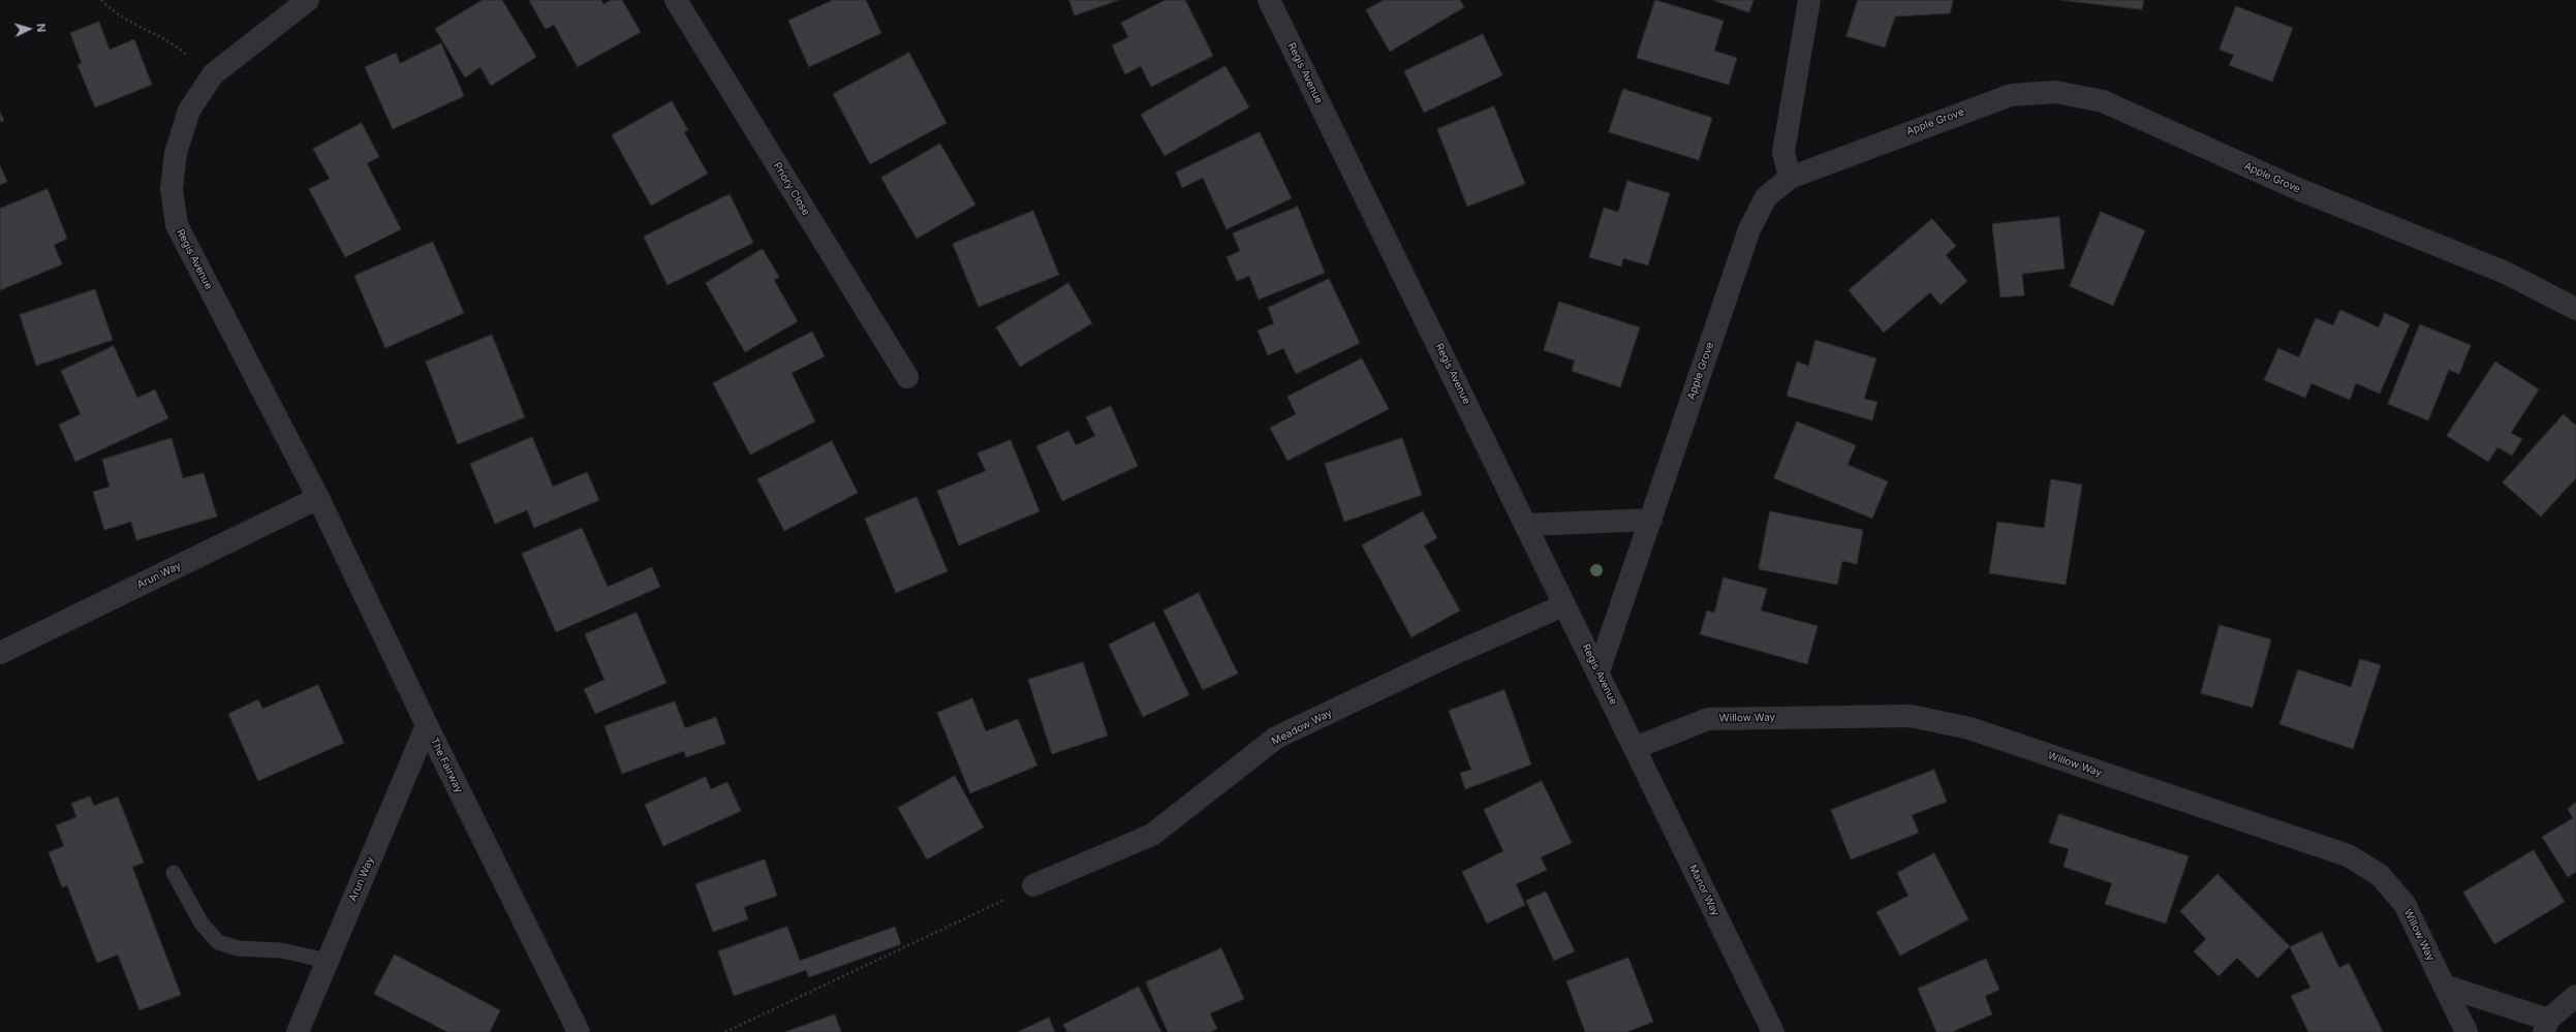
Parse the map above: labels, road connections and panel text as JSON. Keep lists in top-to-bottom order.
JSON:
{
  "streets": {
    "street": [
      "Regis Avenue",
      "Apple Grove",
      "Priory Close",
      "Arun Way",
      "Willow Way",
      "Meadow Way",
      "The Fairway",
      "Manor Way"
    ]
  },
  "crossings": [
    ["Regis Avenue", "Apple Grove"],
    ["Regis Avenue", "Arun Way"],
    ["Regis Avenue", "Willow Way"],
    ["Regis Avenue", "Meadow Way"],
    ["Regis Avenue", "The Fairway"],
    ["Regis Avenue", "Manor Way"],
    ["Arun Way", "The Fairway"],
    ["Willow Way", "Manor Way"]
  ],
  "north": "right"
}
